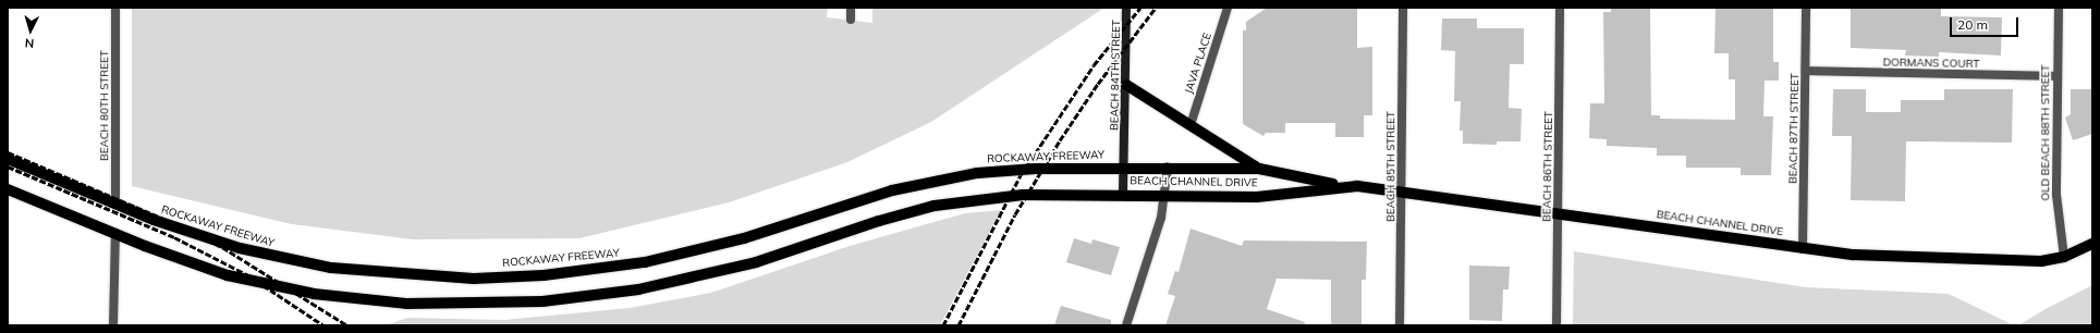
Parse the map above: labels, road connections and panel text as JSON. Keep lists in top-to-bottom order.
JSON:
{
  "streets": {
    "main road": ["ROCKAWAY FREEWAY", "BEACH CHANNEL DRIVE"],
    "street": [
      "JAVA PLACE",
      "DORMANS COURT",
      "BEACH 84TH STREET",
      "BEACH 80TH STREET",
      "BEACH 87TH STREET",
      "OLD BEACH 88TH STREET",
      "BEACH 85TH STREET",
      "BEACH 86TH STREET"
    ]
  },
  "crossings": [
    ["DORMANS COURT", "BEACH 87TH STREET"],
    ["DORMANS COURT", "OLD BEACH 88TH STREET"],
    ["BEACH 84TH STREET", "ROCKAWAY FREEWAY"],
    ["BEACH 84TH STREET", "BEACH CHANNEL DRIVE"],
    ["BEACH 80TH STREET", "ROCKAWAY FREEWAY"],
    ["BEACH 87TH STREET", "BEACH CHANNEL DRIVE"],
    ["OLD BEACH 88TH STREET", "BEACH CHANNEL DRIVE"],
    ["ROCKAWAY FREEWAY", "BEACH CHANNEL DRIVE"],
    ["BEACH 85TH STREET", "BEACH CHANNEL DRIVE"],
    ["BEACH 86TH STREET", "BEACH CHANNEL DRIVE"]
  ],
  "scale_bar": "20 m",
  "north": "bottom"
}
